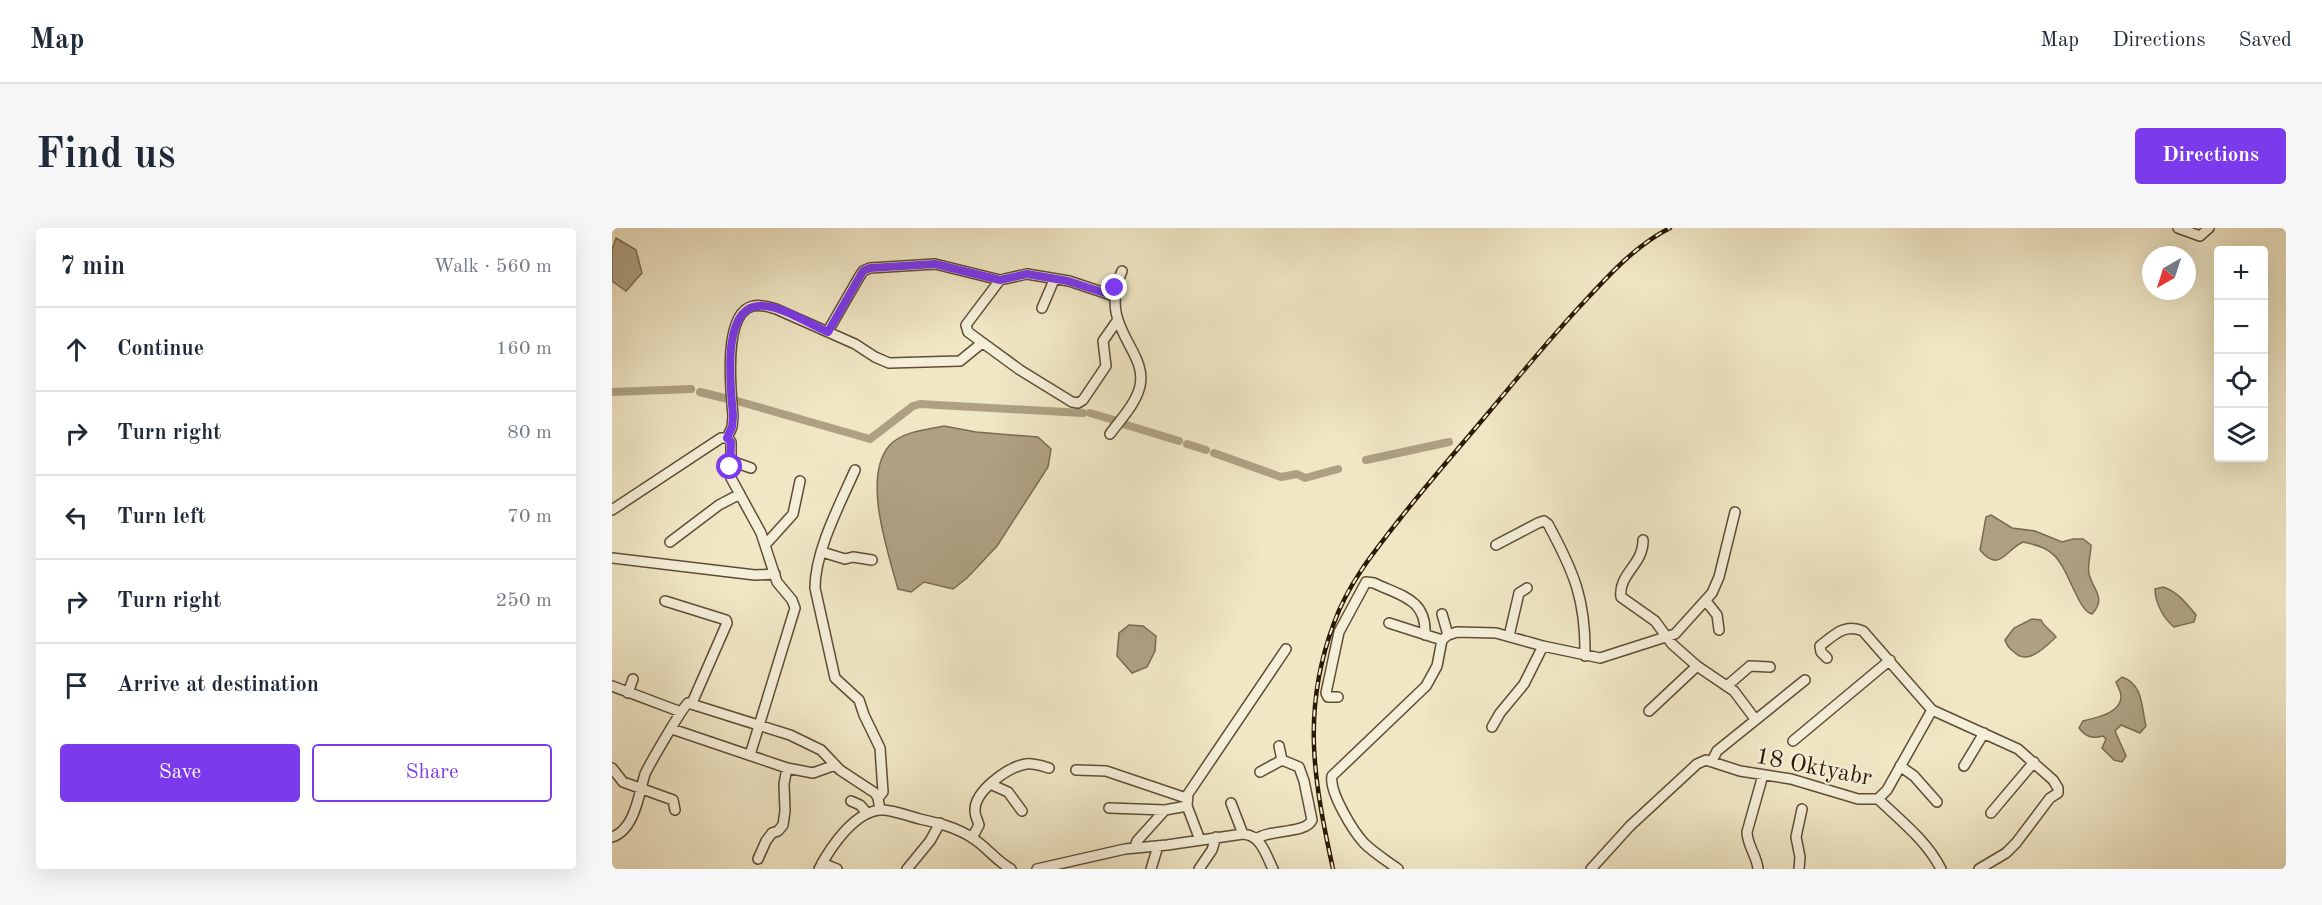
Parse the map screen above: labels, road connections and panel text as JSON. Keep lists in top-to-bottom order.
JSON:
{
  "streets": {
    "street": ["18 Oktyabr"]
  },
  "north": "bottom left",
  "page": {
    "header": "Map",
    "nav": ["Map", "Directions", "Saved"],
    "buttons": [
      "Directions",
      ["Save", "Share"]
    ],
    "title": "Find us",
    "heading": ["7 min", "Walk · 560 m"],
    "map_buttons": ["+", "−"],
    "list": [
      ["Continue", "160 m"],
      ["Turn right", "80 m"],
      ["Turn left", "70 m"],
      ["Turn right", "250 m"],
      "Arrive at destination"
    ]
  }
}
